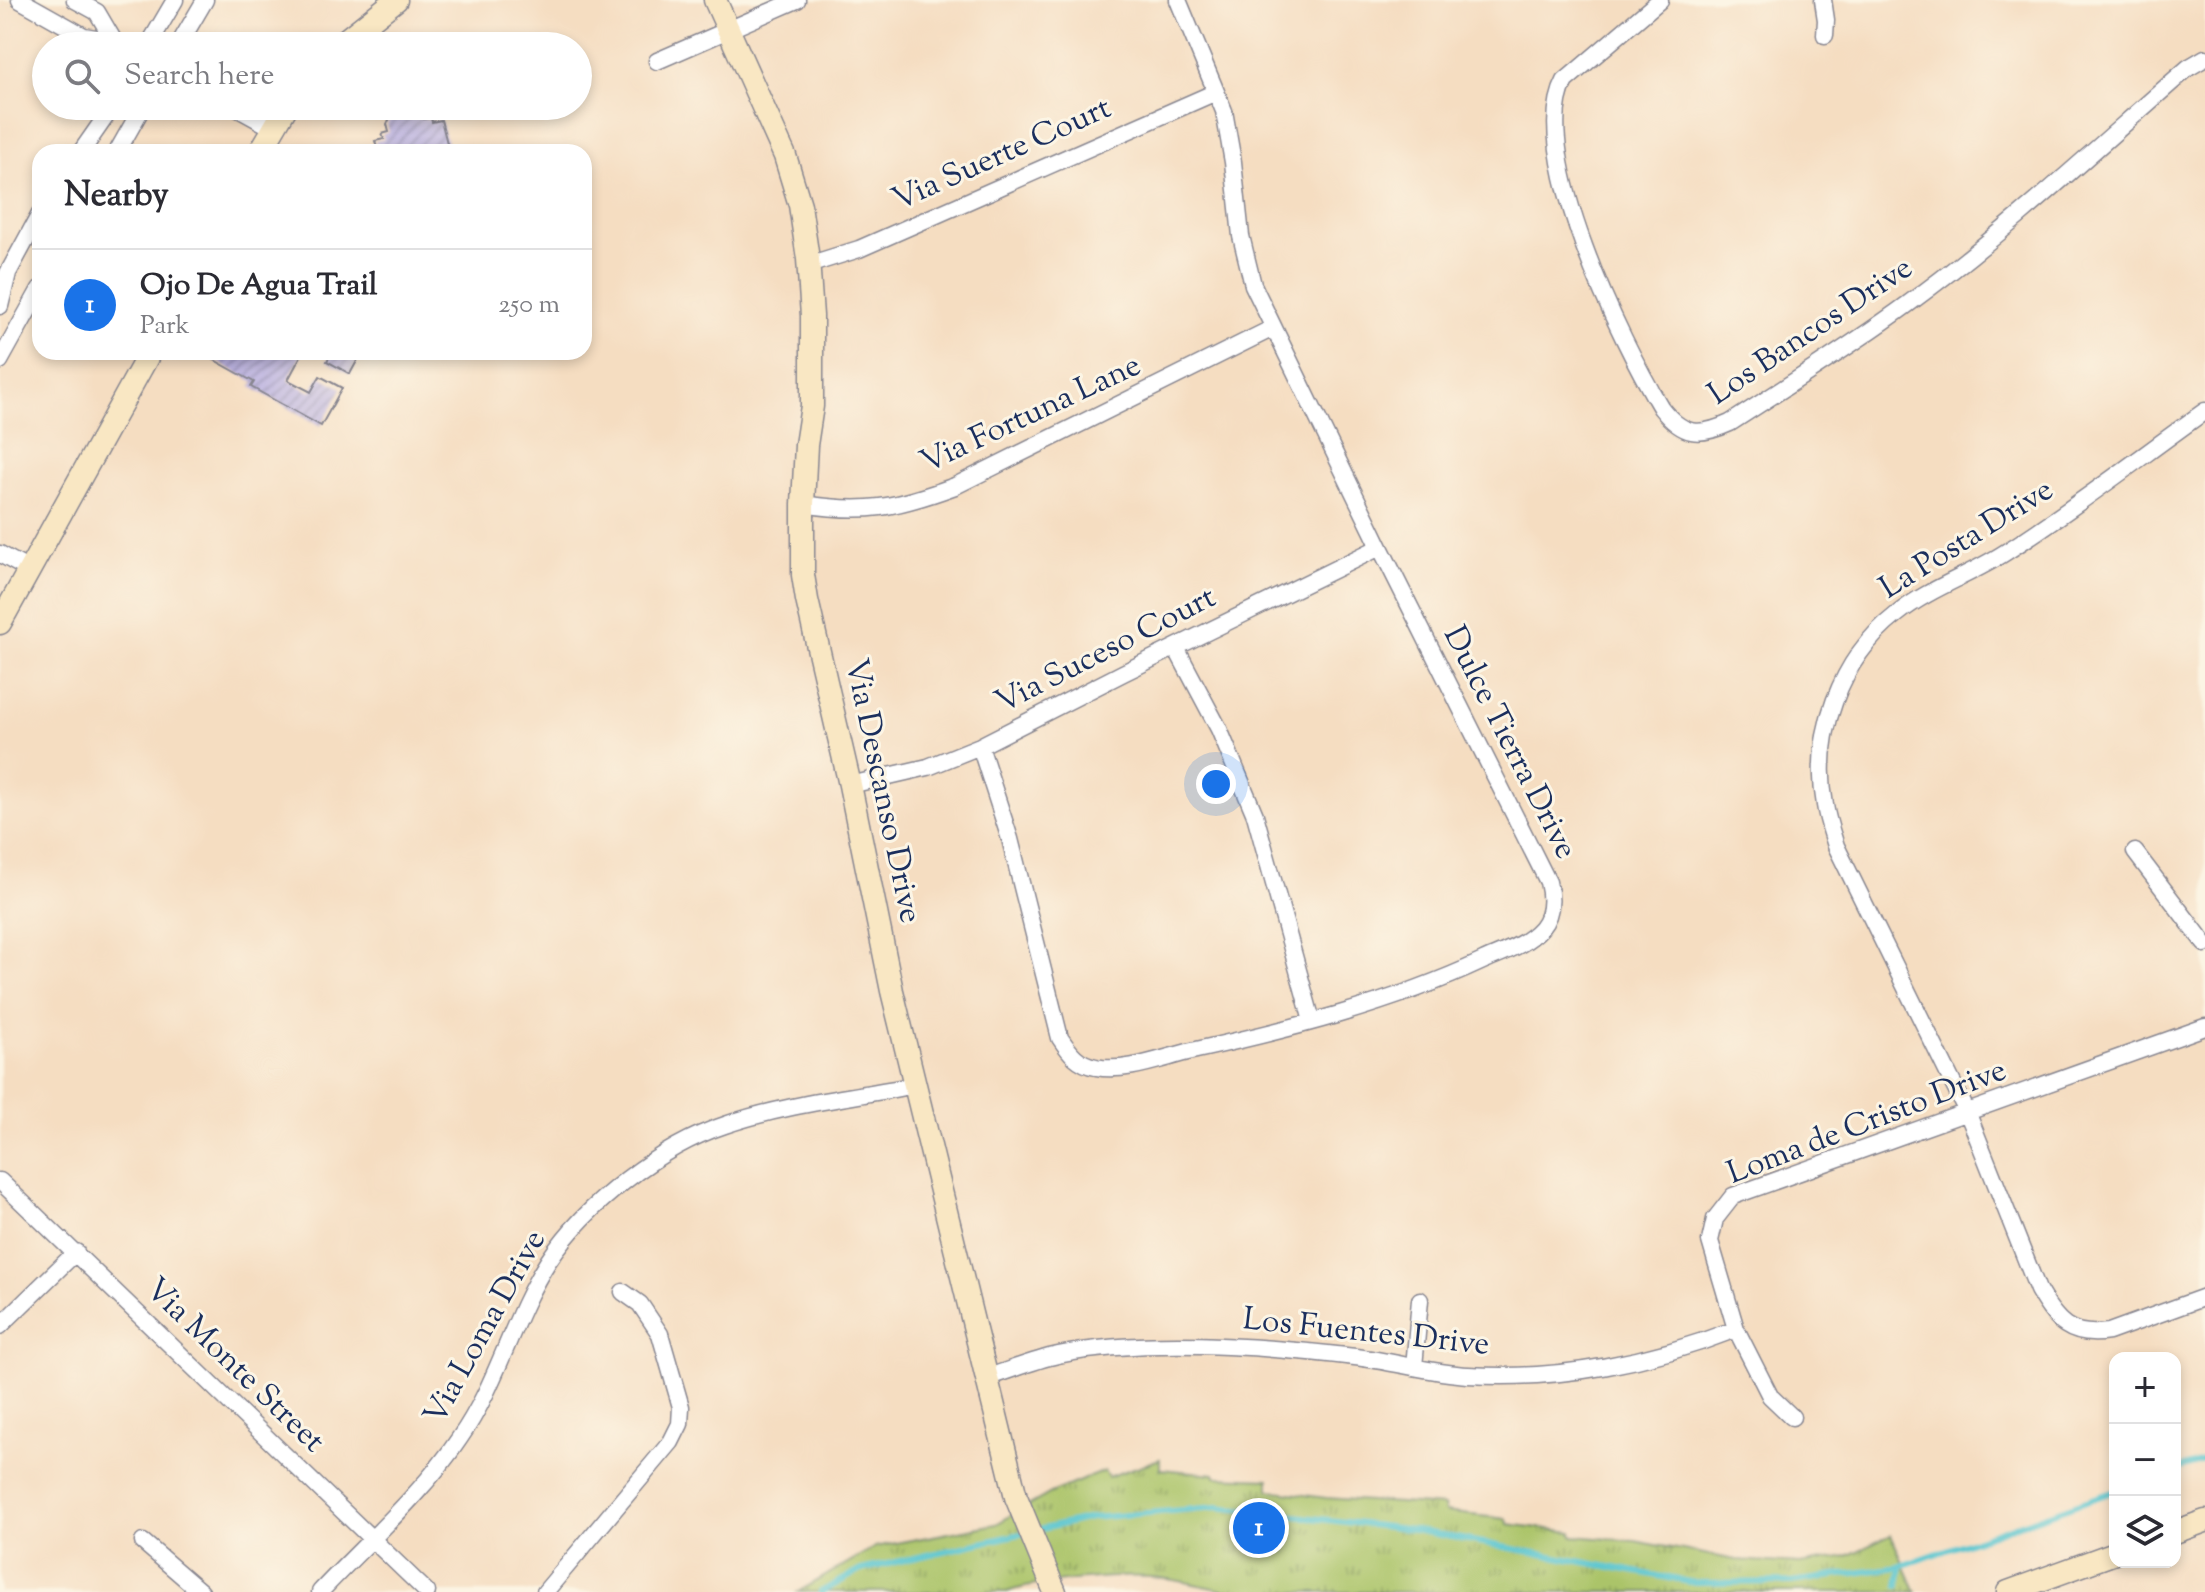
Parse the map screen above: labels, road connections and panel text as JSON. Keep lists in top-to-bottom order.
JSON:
{
  "streets": {
    "street": [
      "Via Suerte Court",
      "Los Bancos Drive",
      "Via Fortuna Lane",
      "La Posta Drive",
      "Via Suceso Court",
      "Dulce Tierra Drive",
      "Via Descanso Drive",
      "Loma de Cristo Drive",
      "Via Loma Drive",
      "Los Fuentes Drive",
      "Via Monte Street"
    ]
  },
  "crossings": [
    ["Via Suerte Court", "Dulce Tierra Drive"],
    ["Via Suerte Court", "Via Descanso Drive"],
    ["Via Fortuna Lane", "Dulce Tierra Drive"],
    ["Via Fortuna Lane", "Via Descanso Drive"],
    ["La Posta Drive", "Loma de Cristo Drive"],
    ["Via Suceso Court", "Dulce Tierra Drive"],
    ["Via Suceso Court", "Via Descanso Drive"],
    ["Via Descanso Drive", "Via Loma Drive"],
    ["Via Descanso Drive", "Los Fuentes Drive"],
    ["Loma de Cristo Drive", "Los Fuentes Drive"],
    ["Via Loma Drive", "Via Monte Street"]
  ],
  "page": {
    "search": "Search here",
    "heading": "Nearby",
    "list": [
      {
        "mark": "1",
        "name": "Ojo De Agua Trail",
        "note": "Park",
        "value": "250 m"
      }
    ],
    "map_buttons": ["+", "−"],
    "pins": "1"
  }
}
